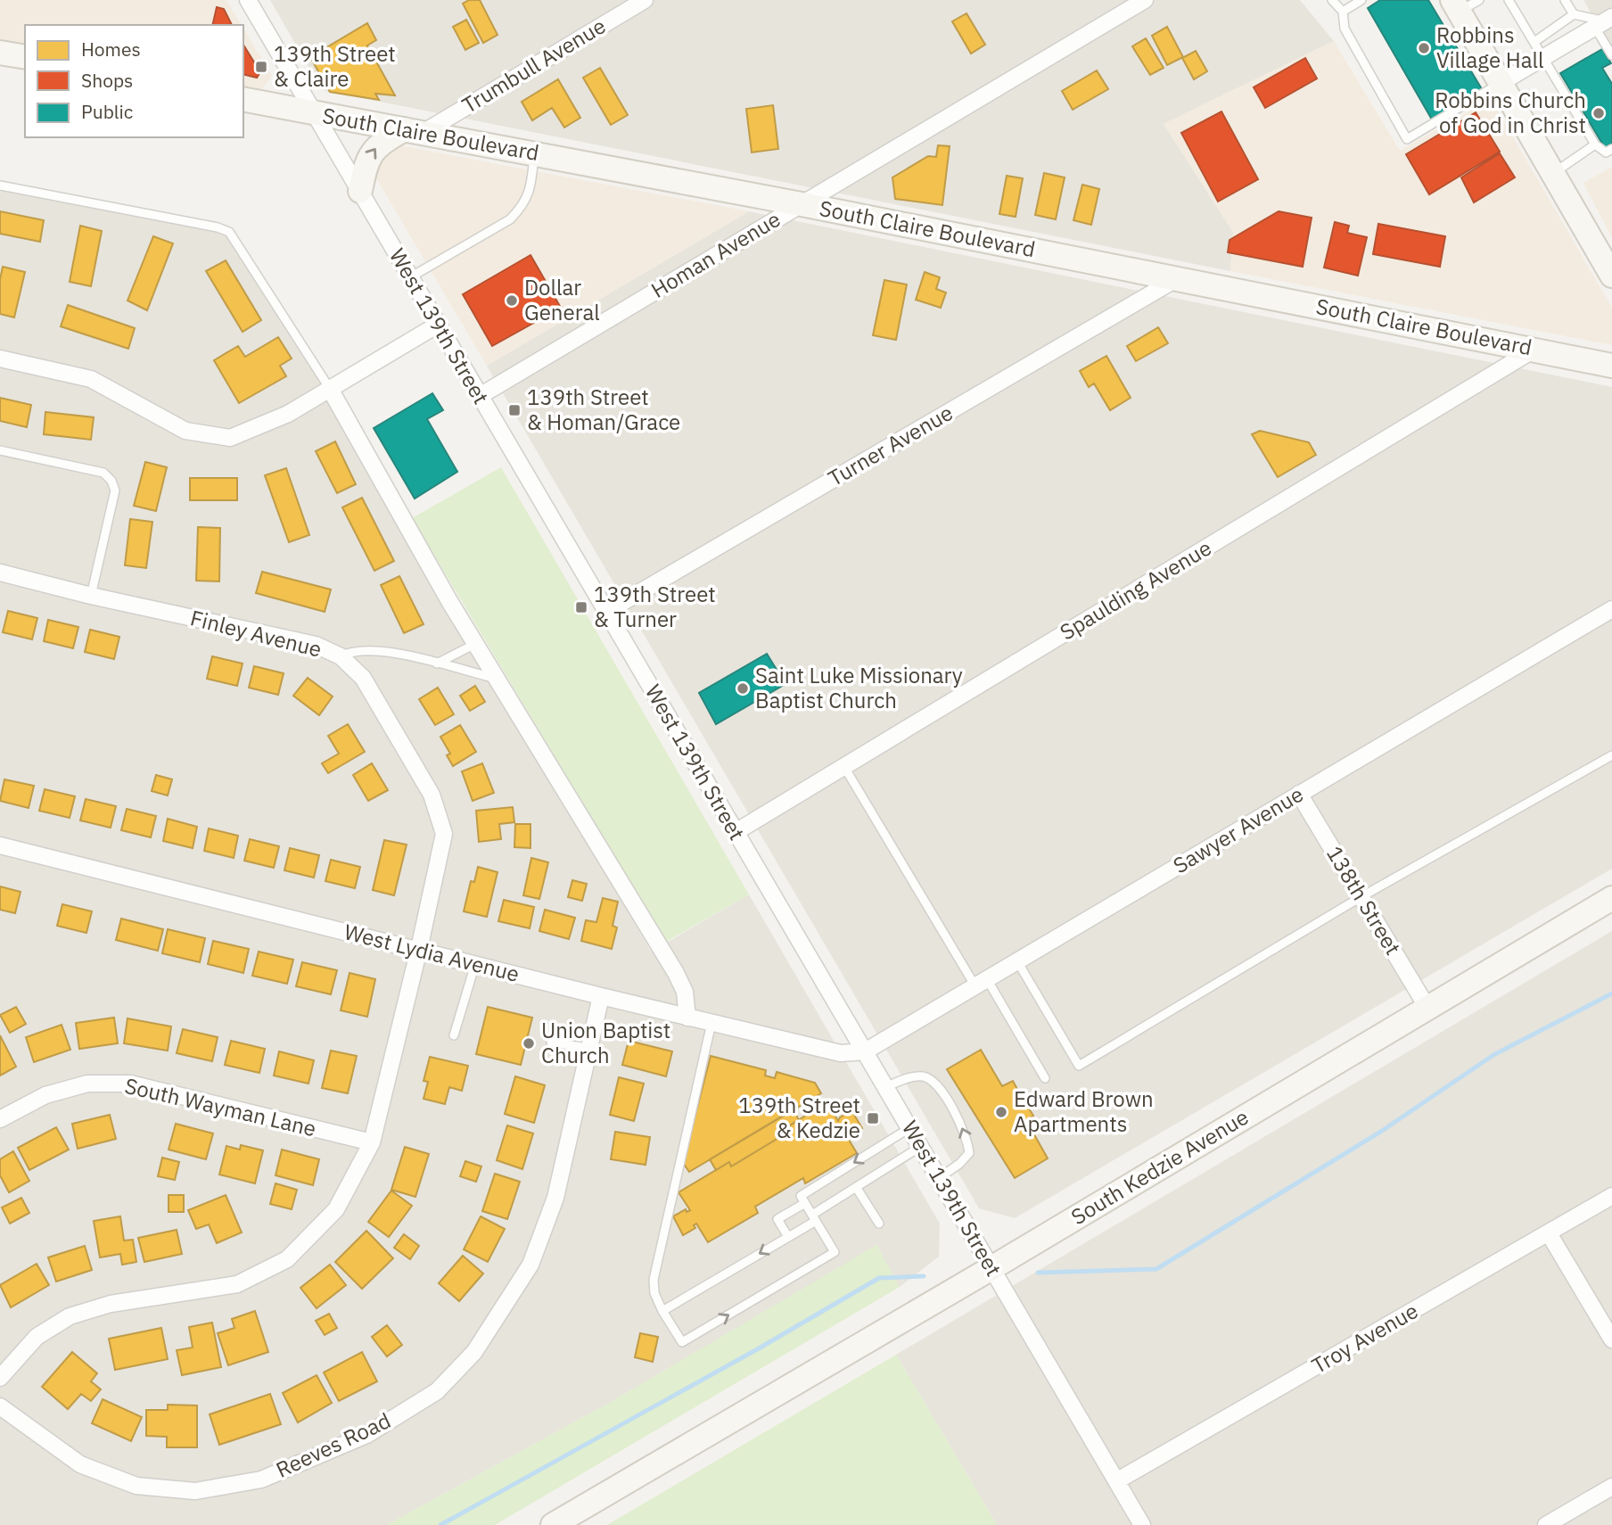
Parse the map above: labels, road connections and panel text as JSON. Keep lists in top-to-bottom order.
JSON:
{
  "streets": {
    "main road": ["South Claire Boulevard", "South Kedzie Avenue"],
    "street": [
      "Trumbull Avenue",
      "Homan Avenue",
      "West 139th Street",
      "Turner Avenue",
      "Spaulding Avenue",
      "Finley Avenue",
      "Sawyer Avenue",
      "138th Street",
      "West Lydia Avenue",
      "South Wayman Lane",
      "Troy Avenue",
      "Reeves Road"
    ]
  },
  "crossings": [
    ["Trumbull Avenue", "South Claire Boulevard"],
    ["South Claire Boulevard", "Homan Avenue"],
    ["South Claire Boulevard", "West 139th Street"],
    ["South Claire Boulevard", "Turner Avenue"],
    ["South Claire Boulevard", "Spaulding Avenue"],
    ["Homan Avenue", "West 139th Street"],
    ["West 139th Street", "Turner Avenue"],
    ["West 139th Street", "Spaulding Avenue"],
    ["West 139th Street", "Sawyer Avenue"],
    ["West 139th Street", "West Lydia Avenue"],
    ["West 139th Street", "South Kedzie Avenue"],
    ["West 139th Street", "Troy Avenue"],
    ["Finley Avenue", "West Lydia Avenue"],
    ["Finley Avenue", "South Wayman Lane"],
    ["Sawyer Avenue", "138th Street"],
    ["Sawyer Avenue", "West Lydia Avenue"],
    ["138th Street", "South Kedzie Avenue"],
    ["West Lydia Avenue", "Reeves Road"]
  ],
  "places": {
    "other": [
      "Robbins Village Hall",
      "Robbins Church of God in Christ",
      "Dollar General",
      "Saint Luke Missionary Baptist Church",
      "Union Baptist Church",
      "Edward Brown Apartments"
    ],
    "transit": [
      "139th Street & Claire",
      "139th Street & Homan/Grace",
      "139th Street & Turner",
      "139th Street & Kedzie"
    ]
  },
  "legend": ["Homes", "Shops", "Public"]
}
